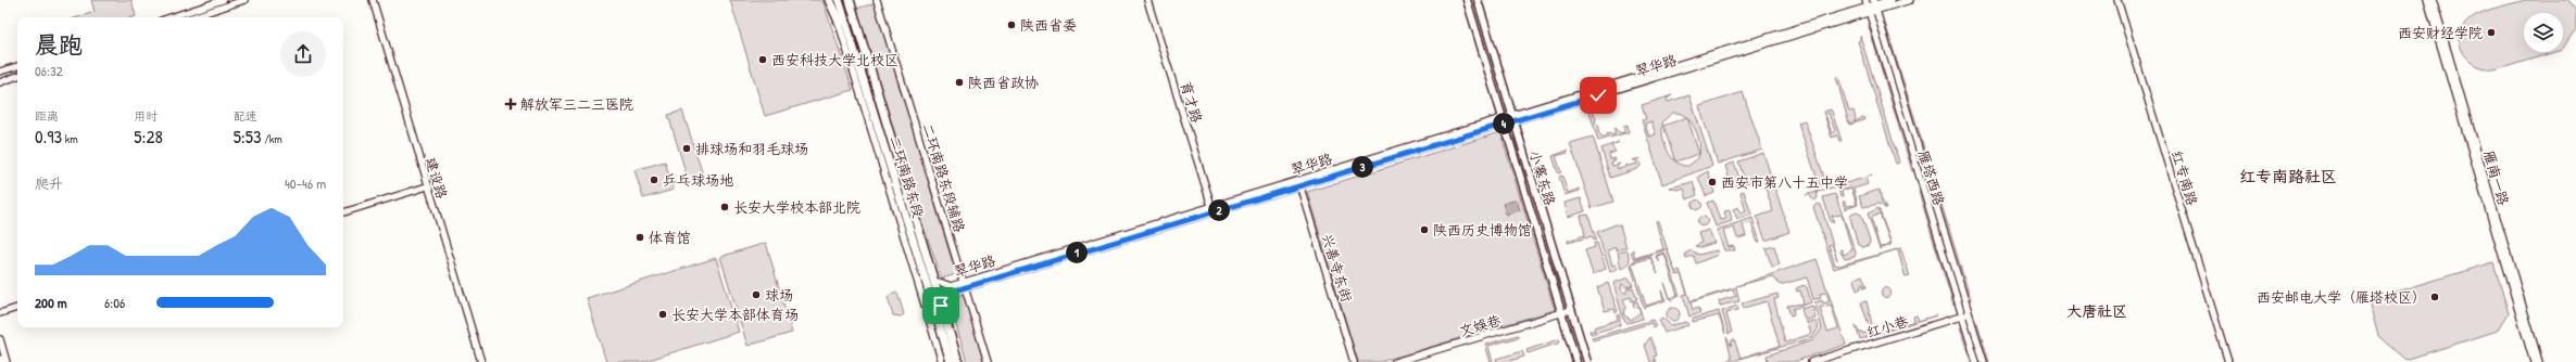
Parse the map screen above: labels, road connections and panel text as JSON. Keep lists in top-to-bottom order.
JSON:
{
  "streets": {
    "highway": ["二环南路东段"],
    "main road": [
      "翠华路",
      "育才路",
      "建设路",
      "二环南路东段辅路",
      "小寨东路",
      "雁塔西路",
      "红专南路",
      "雁南一路",
      "兴善寺东街",
      "文娱巷",
      "红小巷"
    ]
  },
  "crossings": [
    ["翠华路", "育才路"],
    ["翠华路", "二环南路东段"],
    ["翠华路", "二环南路东段辅路"],
    ["翠华路", "小寨东路"],
    ["翠华路", "雁塔西路"],
    ["翠华路", "兴善寺东街"],
    ["小寨东路", "文娱巷"],
    ["雁塔西路", "红小巷"]
  ],
  "districts": ["红专南路社区", "大唐社区"],
  "places": {
    "other": [
      "陕西省委",
      "西安财经学院",
      "西安科技大学北校区",
      "陕西省政协",
      "排球场和羽毛球场",
      "乒乓球场地",
      "西安市第八十五中学",
      "长安大学校本部北院",
      "陕西历史博物馆",
      "体育馆",
      "球场",
      "西安邮电大学（雁塔校区）",
      "长安大学本部体育场"
    ],
    "health": ["解放军三二三医院"]
  },
  "page": {
    "heading": ["晨跑", "06:32"],
    "stats": [
      ["距离", "0.93 km"],
      ["用时", "5:28"],
      ["配速", "5:53 /km"]
    ],
    "pins": [
      "4",
      "3",
      "2",
      "1"
    ],
    "chart": ["爬升", "40–46 m"],
    "list": [
      {
        "name": "200 m",
        "note": "6:06"
      }
    ]
  }
}
